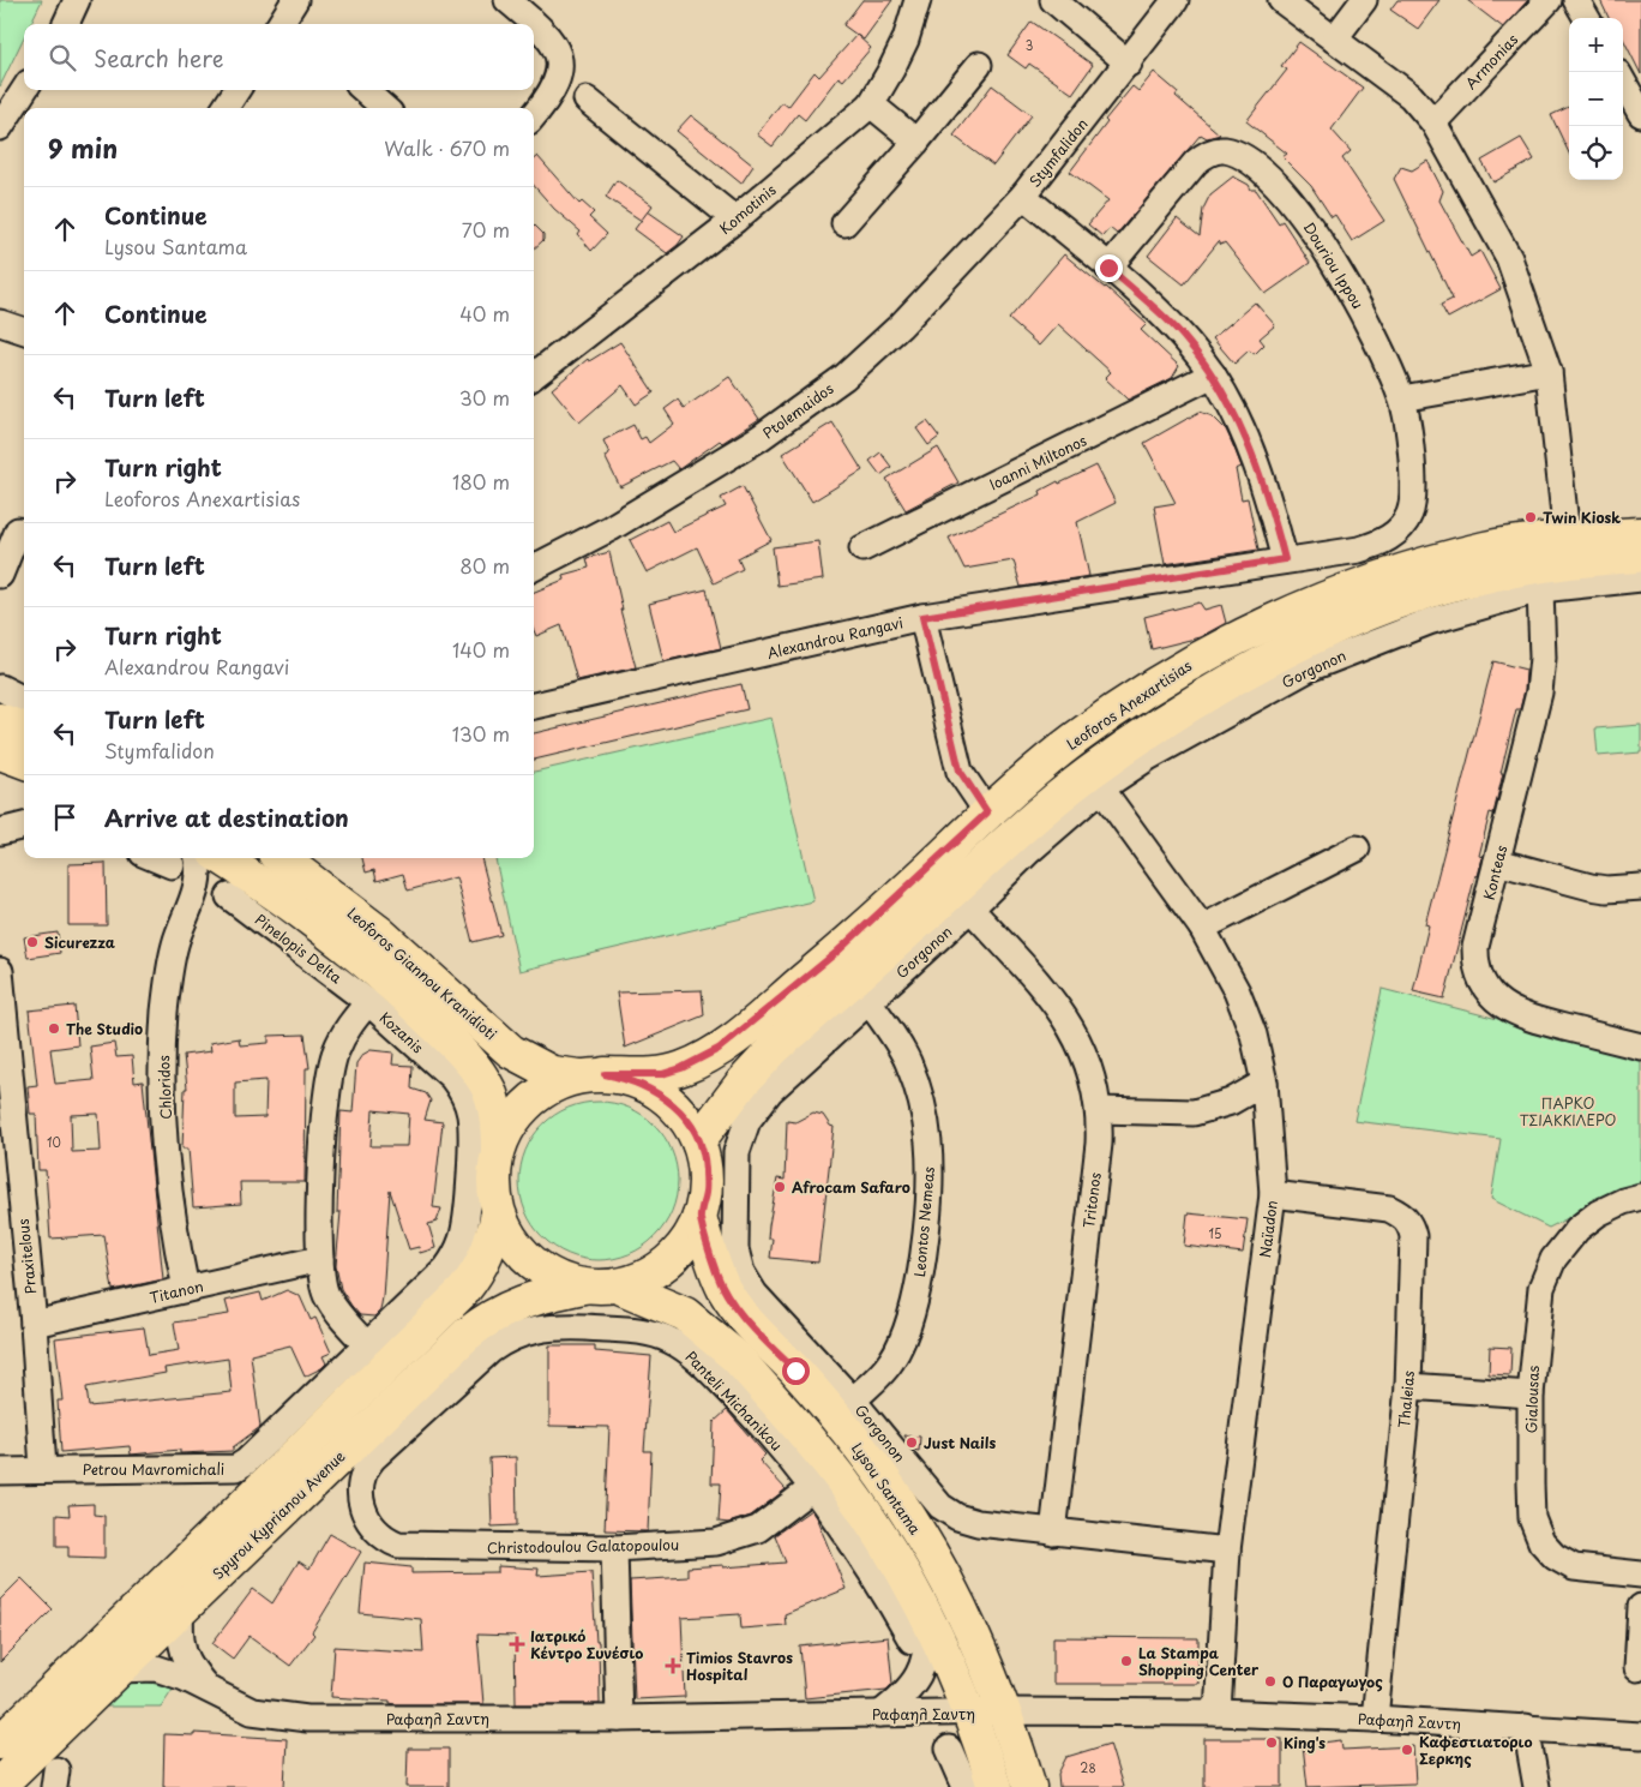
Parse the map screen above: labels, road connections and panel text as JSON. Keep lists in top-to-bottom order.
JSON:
{
  "streets": {
    "main road": [
      "Leoforos Anexartisias",
      "Leoforos Giannou Kranidioti",
      "Lysou Santama",
      "Spyrou Kyprianou Avenue"
    ],
    "street": [
      "Armonias",
      "Stymfalidon",
      "Komotinis",
      "Douriou Ippou",
      "Ptolemaidos",
      "Ioanni Miltonos",
      "Alexandrou Rangavi",
      "Gorgonon",
      "Konteas",
      "Pinelopis Delta",
      "Kozanis",
      "Chloridos",
      "Tritonos",
      "Leontos Nemeas",
      "Naïadon",
      "Praxitelous",
      "Titanon",
      "Thaleias",
      "Gialousas",
      "Panteli Michanikou",
      "Petrou Mavromichali",
      "Christodoulou Galatopoulou",
      "Ραφαηλ Σαντη"
    ]
  },
  "crossings": [
    ["Stymfalidon", "Douriou Ippou"],
    ["Stymfalidon", "Ptolemaidos"],
    ["Stymfalidon", "Ioanni Miltonos"],
    ["Stymfalidon", "Alexandrou Rangavi"],
    ["Douriou Ippou", "Alexandrou Rangavi"],
    ["Gorgonon", "Konteas"],
    ["Gorgonon", "Tritonos"],
    ["Gorgonon", "Leontos Nemeas"],
    ["Gorgonon", "Naïadon"],
    ["Leoforos Anexartisias", "Leoforos Giannou Kranidioti"],
    ["Leoforos Anexartisias", "Lysou Santama"],
    ["Leoforos Anexartisias", "Spyrou Kyprianou Avenue"],
    ["Pinelopis Delta", "Leoforos Giannou Kranidioti"],
    ["Pinelopis Delta", "Kozanis"],
    ["Leoforos Giannou Kranidioti", "Lysou Santama"],
    ["Leoforos Giannou Kranidioti", "Spyrou Kyprianou Avenue"],
    ["Kozanis", "Titanon"],
    ["Kozanis", "Petrou Mavromichali"],
    ["Chloridos", "Titanon"],
    ["Naïadon", "Thaleias"],
    ["Naïadon", "Ραφαηλ Σαντη"],
    ["Praxitelous", "Titanon"],
    ["Praxitelous", "Petrou Mavromichali"],
    ["Thaleias", "Ραφαηλ Σαντη"],
    ["Panteli Michanikou", "Christodoulou Galatopoulou"],
    ["Lysou Santama", "Spyrou Kyprianou Avenue"],
    ["Lysou Santama", "Ραφαηλ Σαντη"],
    ["Spyrou Kyprianou Avenue", "Ραφαηλ Σαντη"]
  ],
  "parks": ["ΠΑΡΚΟ ΤΣΙΑΚΚΙΛΕΡΟ"],
  "places": {
    "other": [
      "Twin Kiosk",
      "Sicurezza",
      "The Studio",
      "Afrocam Safaro",
      "Just Nails",
      "La Stampa Shopping Center",
      "Ο Παραγωγος",
      "King's",
      "Καφεστιατοριο Σερκης"
    ],
    "health": ["Ιατρικό Κέντρο Συνέσιο", "Timios Stavros Hospital"]
  },
  "house_numbers": [
    "3",
    "10",
    "15",
    "28"
  ],
  "page": {
    "map_buttons": ["+", "−"],
    "search": "Search here",
    "heading": ["9 min", "Walk · 670 m"],
    "list": [
      ["Continue", "Lysou Santama", "70 m"],
      ["Continue", "40 m"],
      ["Turn left", "30 m"],
      ["Turn right", "Leoforos Anexartisias", "180 m"],
      ["Turn left", "80 m"],
      ["Turn right", "Alexandrou Rangavi", "140 m"],
      ["Turn left", "Stymfalidon", "130 m"],
      "Arrive at destination"
    ]
  }
}
